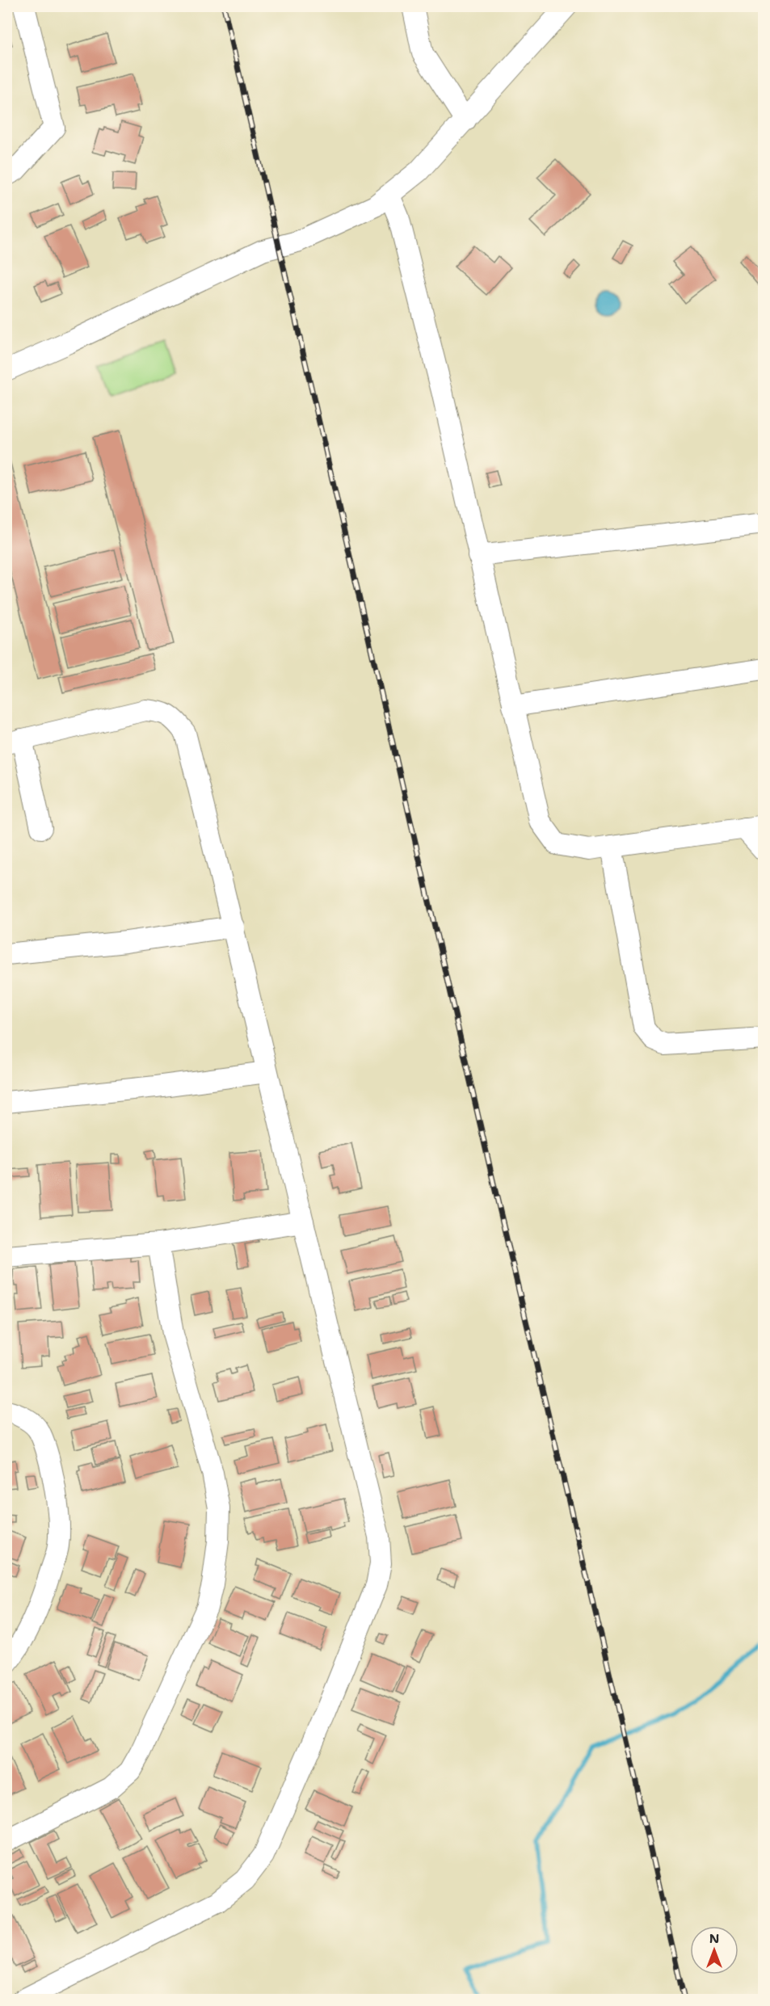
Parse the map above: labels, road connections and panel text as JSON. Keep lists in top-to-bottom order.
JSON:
{
  "north": "top"
}
